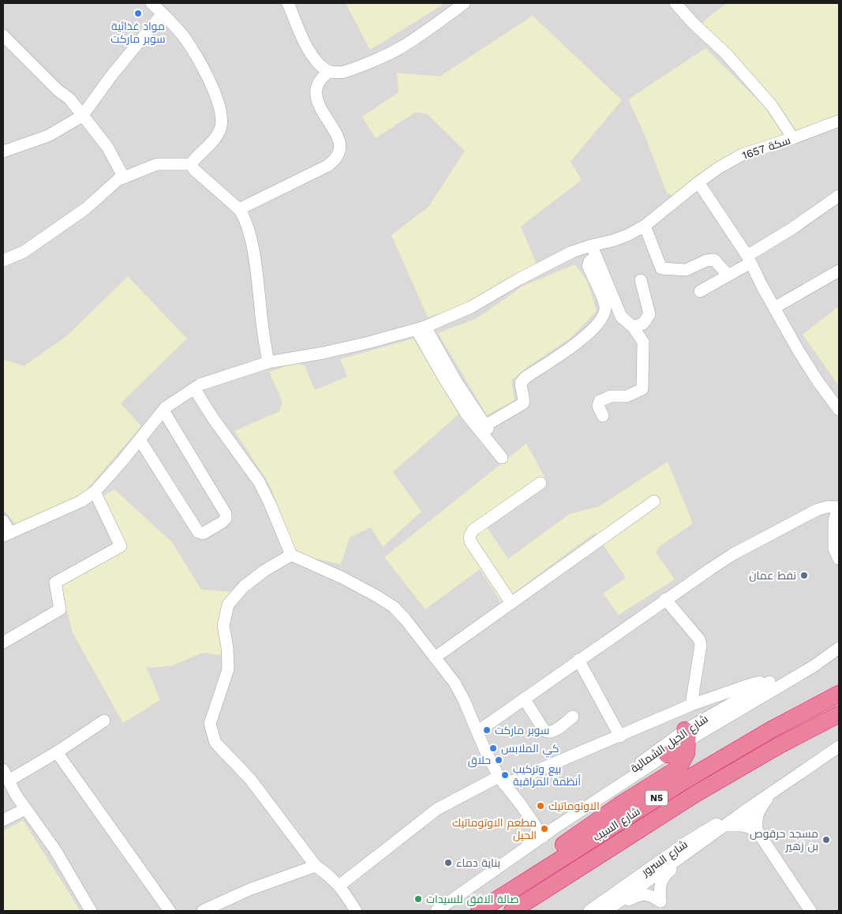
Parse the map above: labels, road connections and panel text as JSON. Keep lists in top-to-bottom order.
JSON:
{
  "streets": {
    "highway": ["N5", "شارع السيب"],
    "street": ["سكة 1657", "شارع الحيل الشمالية", "شارع السرور"]
  },
  "places": [
    "مواد غذائية سوبر ماركت",
    "نفط عمان",
    "سوبر ماركت",
    "كي الملابس",
    "حلاق",
    "بيع وتركيب أنظمة المراقبة",
    "الاوتوماتيك",
    "مطعم الاوتوماتيك الحيل",
    "مسجد حرقوص بن زهير",
    "بناية دماء",
    "صالة الافق للسيدات"
  ]
}
